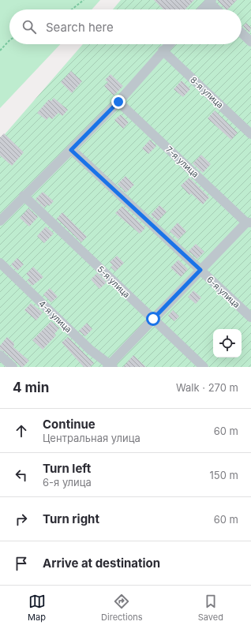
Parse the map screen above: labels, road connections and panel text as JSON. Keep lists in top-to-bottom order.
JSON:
{
  "streets": {
    "street": [
      "8-я улица",
      "7-я улица",
      "5-я улица",
      "6-я улица",
      "4-я улица"
    ]
  },
  "page": {
    "search": "Search here",
    "heading": ["4 min", "Walk · 270 m"],
    "list": [
      ["Continue", "Центральная улица", "60 m"],
      ["Turn left", "6-я улица", "150 m"],
      ["Turn right", "60 m"],
      "Arrive at destination"
    ],
    "nav": ["Map", "Directions", "Saved"]
  }
}
